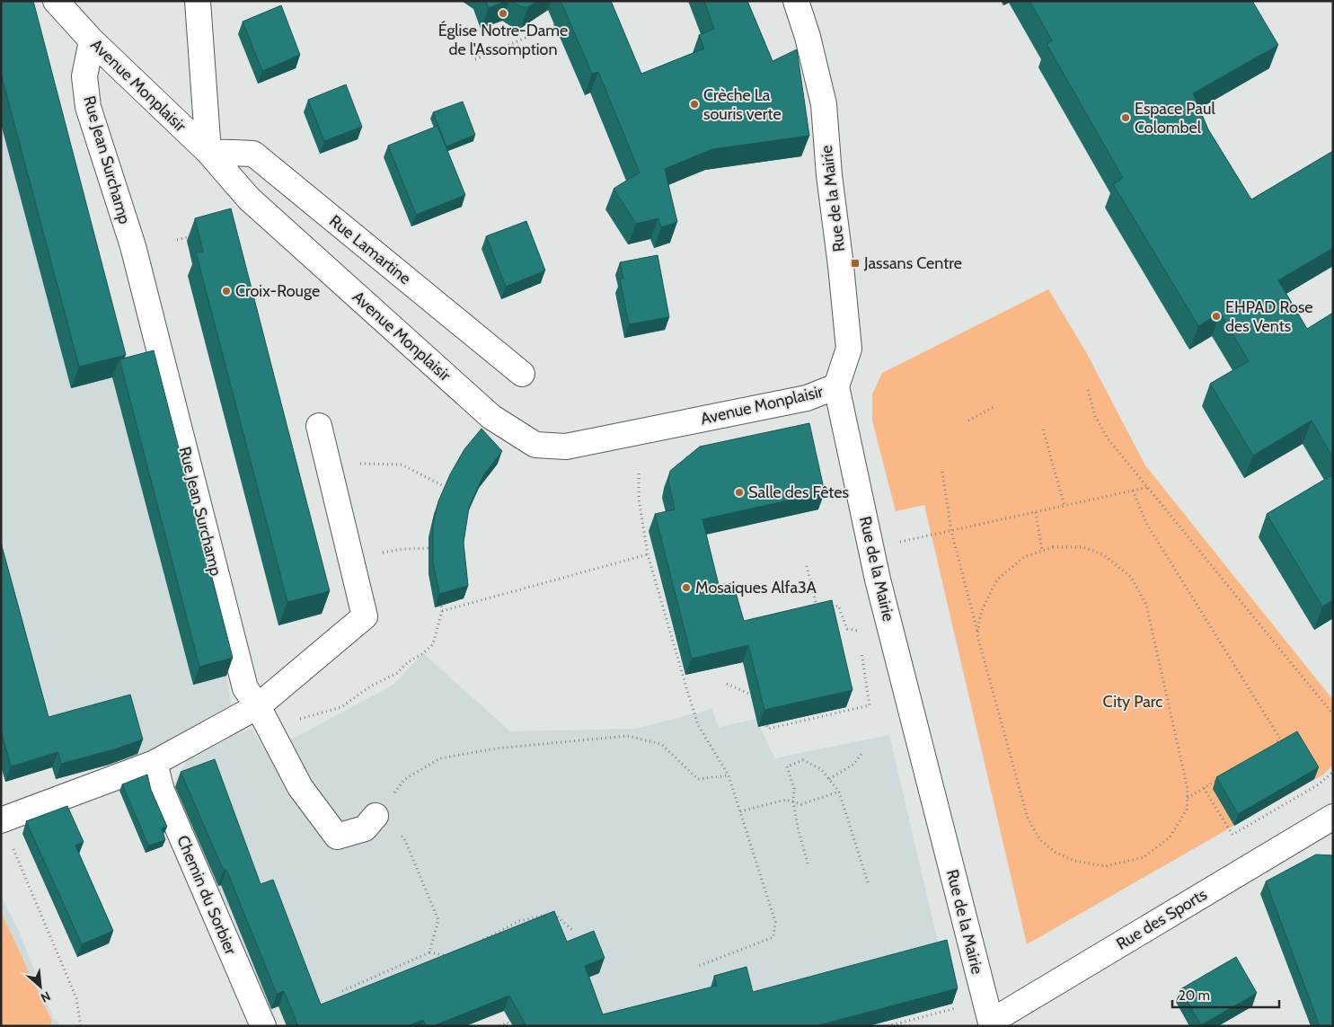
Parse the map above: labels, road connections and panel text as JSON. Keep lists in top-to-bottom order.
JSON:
{
  "streets": {
    "street": [
      "Avenue Monplaisir",
      "Rue Jean Surchamp",
      "Rue de la Mairie",
      "Rue Lamartine",
      "Chemin du Sorbier",
      "Rue des Sports"
    ]
  },
  "crossings": [
    ["Avenue Monplaisir", "Rue Jean Surchamp"],
    ["Avenue Monplaisir", "Rue de la Mairie"],
    ["Avenue Monplaisir", "Rue Lamartine"],
    ["Rue de la Mairie", "Rue des Sports"]
  ],
  "parks": ["City Parc"],
  "places": {
    "other": [
      "Église Notre-Dame de l'Assomption",
      "Crèche La souris verte",
      "Espace Paul Colombel",
      "Croix-Rouge",
      "EHPAD Rose des Vents",
      "Salle des Fêtes",
      "Mosaiques Alfa3A"
    ],
    "transit": ["Jassans Centre"]
  },
  "scale_bar": "20 m",
  "north": "bottom right"
}
